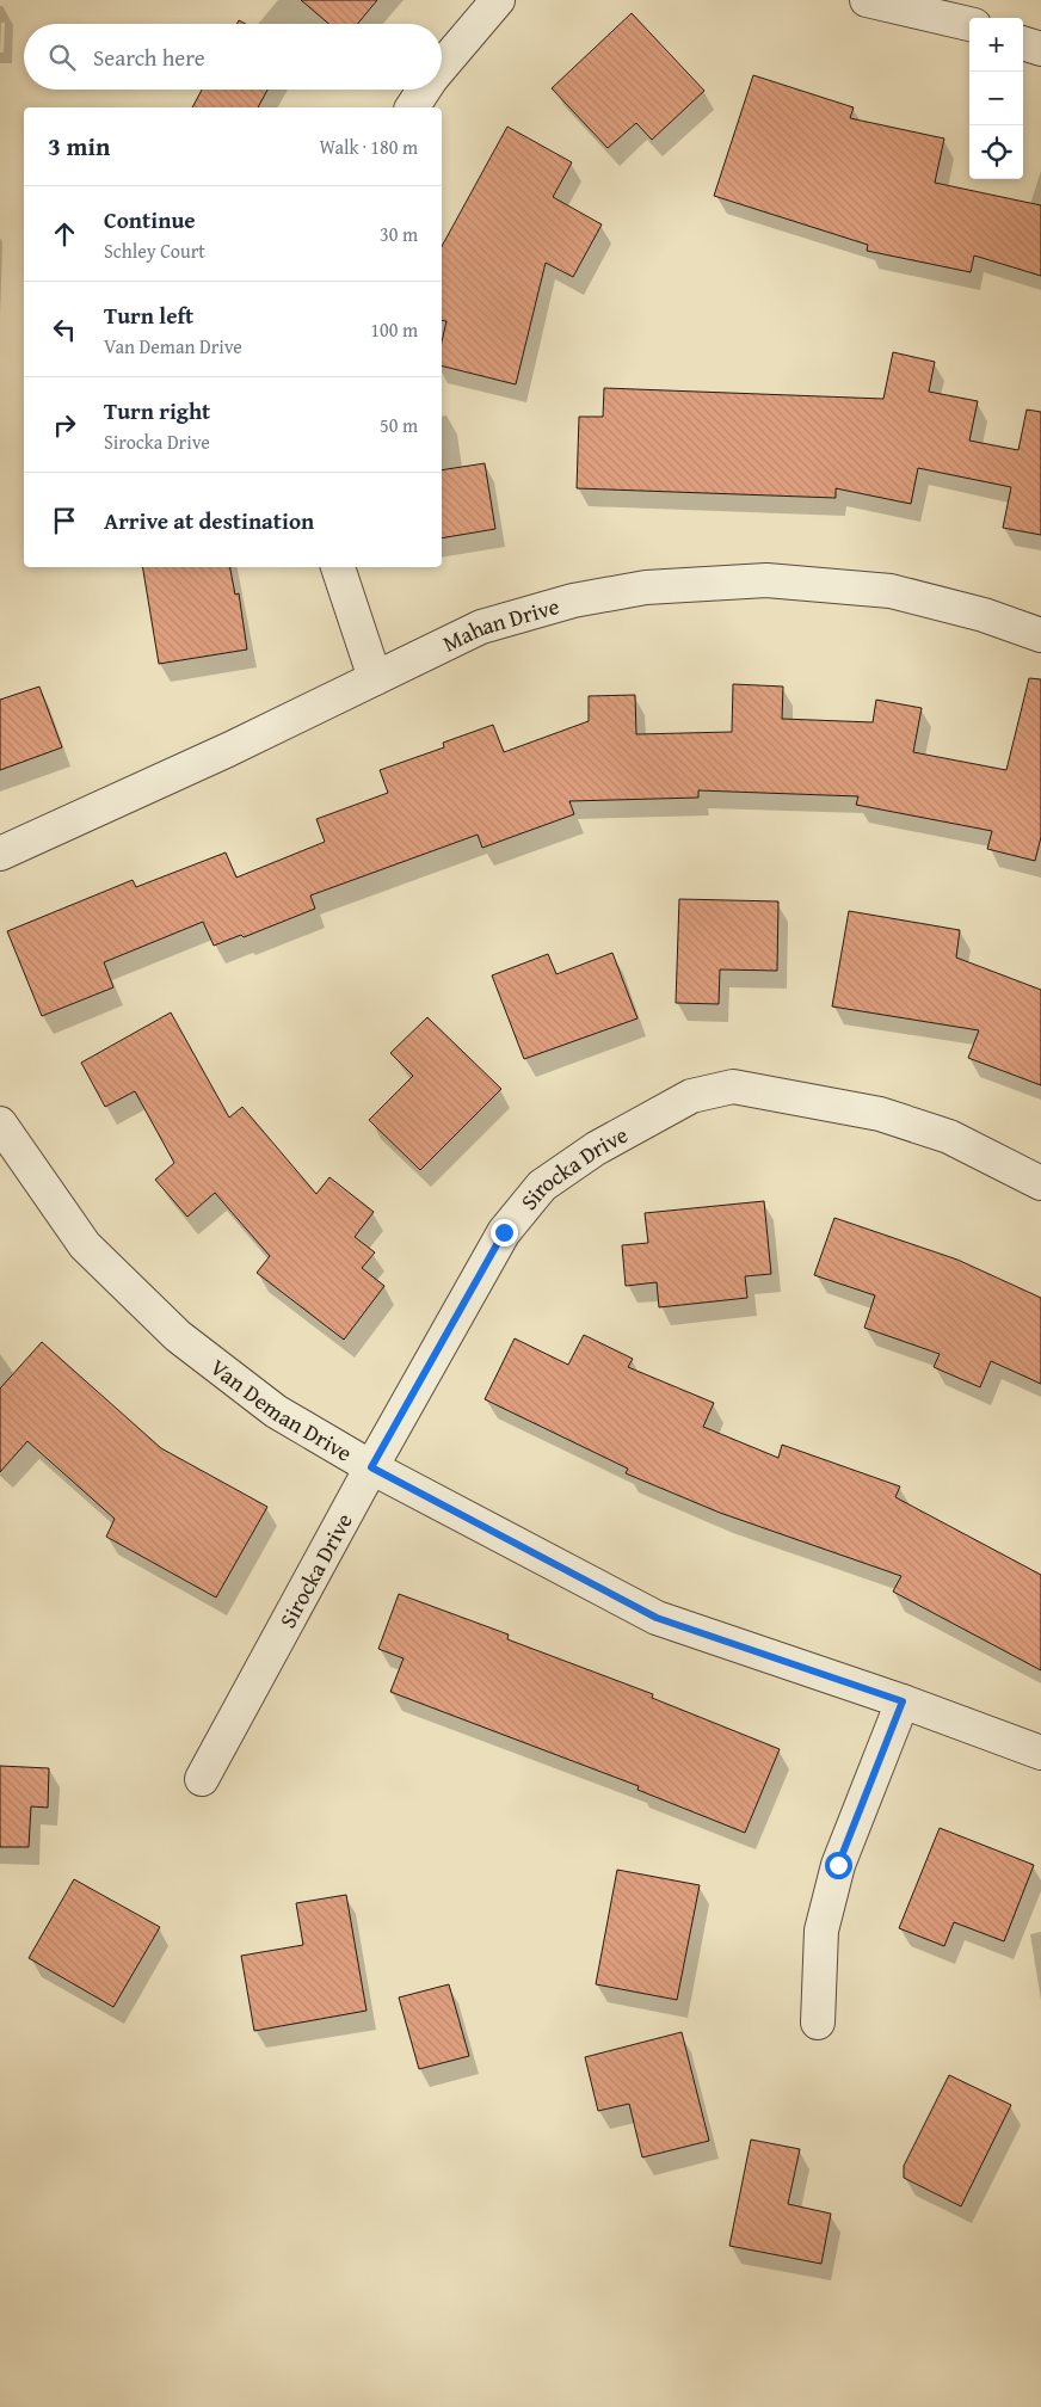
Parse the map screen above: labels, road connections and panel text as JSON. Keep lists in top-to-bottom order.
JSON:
{
  "streets": {
    "street": ["Mahan Drive", "Sirocka Drive", "Van Deman Drive"]
  },
  "crossings": [
    ["Sirocka Drive", "Van Deman Drive"]
  ],
  "page": {
    "map_buttons": ["+", "−"],
    "search": "Search here",
    "heading": ["3 min", "Walk · 180 m"],
    "list": [
      ["Continue", "Schley Court", "30 m"],
      ["Turn left", "Van Deman Drive", "100 m"],
      ["Turn right", "Sirocka Drive", "50 m"],
      "Arrive at destination"
    ]
  }
}
